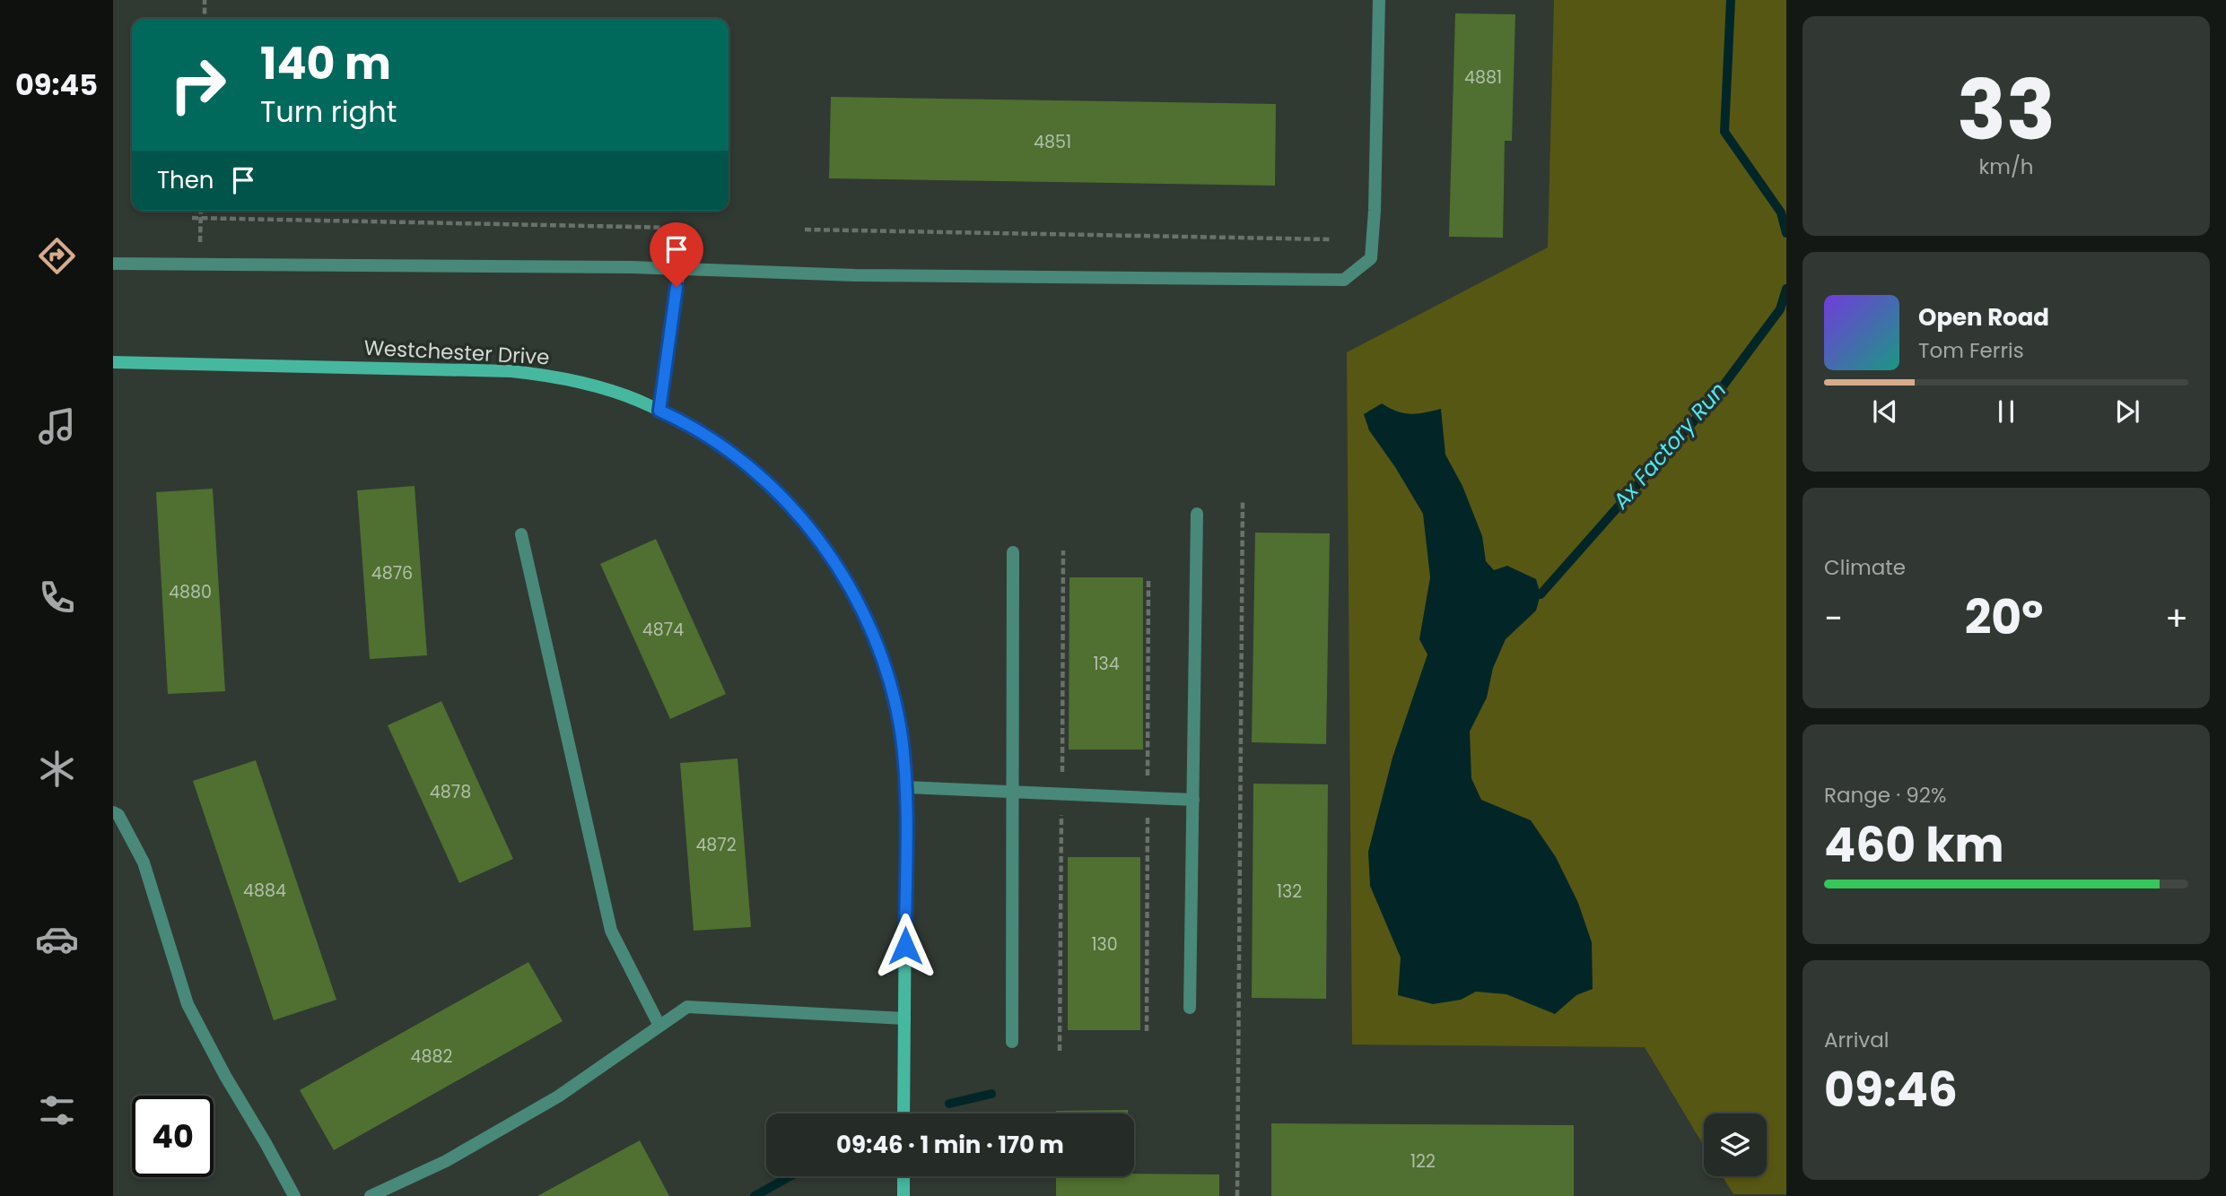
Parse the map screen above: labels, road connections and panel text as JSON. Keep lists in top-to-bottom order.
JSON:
{
  "streets": {
    "street": ["Westchester Drive"]
  },
  "water": ["Ax Factory Run"],
  "house_numbers": [
    "4881",
    "4851",
    "4876",
    "4880",
    "4874",
    "134",
    "4878",
    "4872",
    "4884",
    "132",
    "130",
    "4882",
    "122"
  ],
  "page": {
    "tabs": "09:45",
    "tile": [
      ["33", "km/h"],
      "Climate",
      ["Range · 92%", "460 km"],
      ["Arrival", "09:46"]
    ],
    "turn": ["140 m", "Turn right"],
    "then": "Then",
    "song": ["Open Road", "Tom Ferris"],
    "heat": ["−", "20°", "+"],
    "limit": "40",
    "trip": "09:46 · 1 min · 170 m"
  }
}
